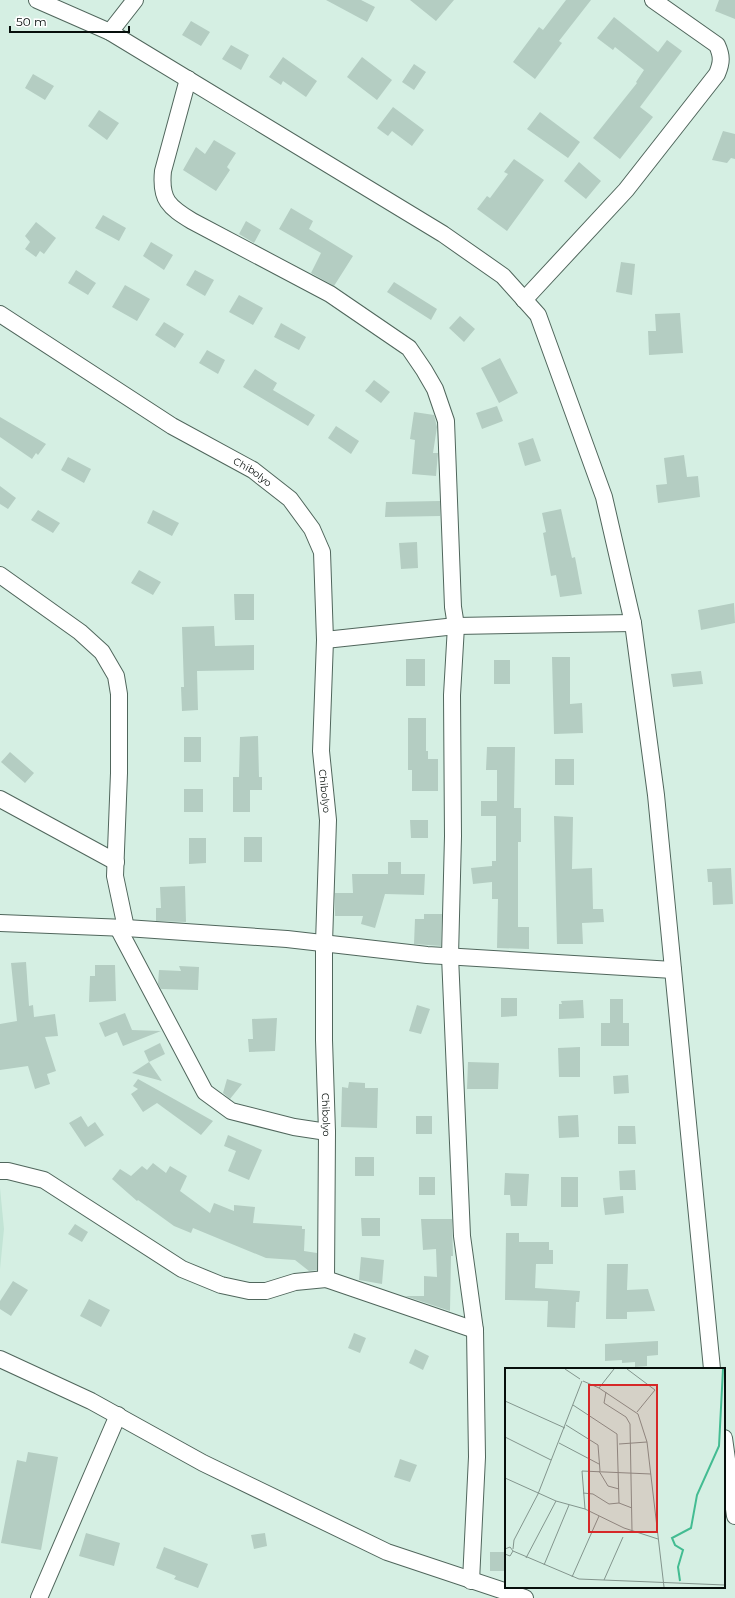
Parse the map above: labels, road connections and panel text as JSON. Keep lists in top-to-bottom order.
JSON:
{
  "streets": {
    "street": ["Chibolyo"]
  },
  "scale_bar": "50 m"
}
